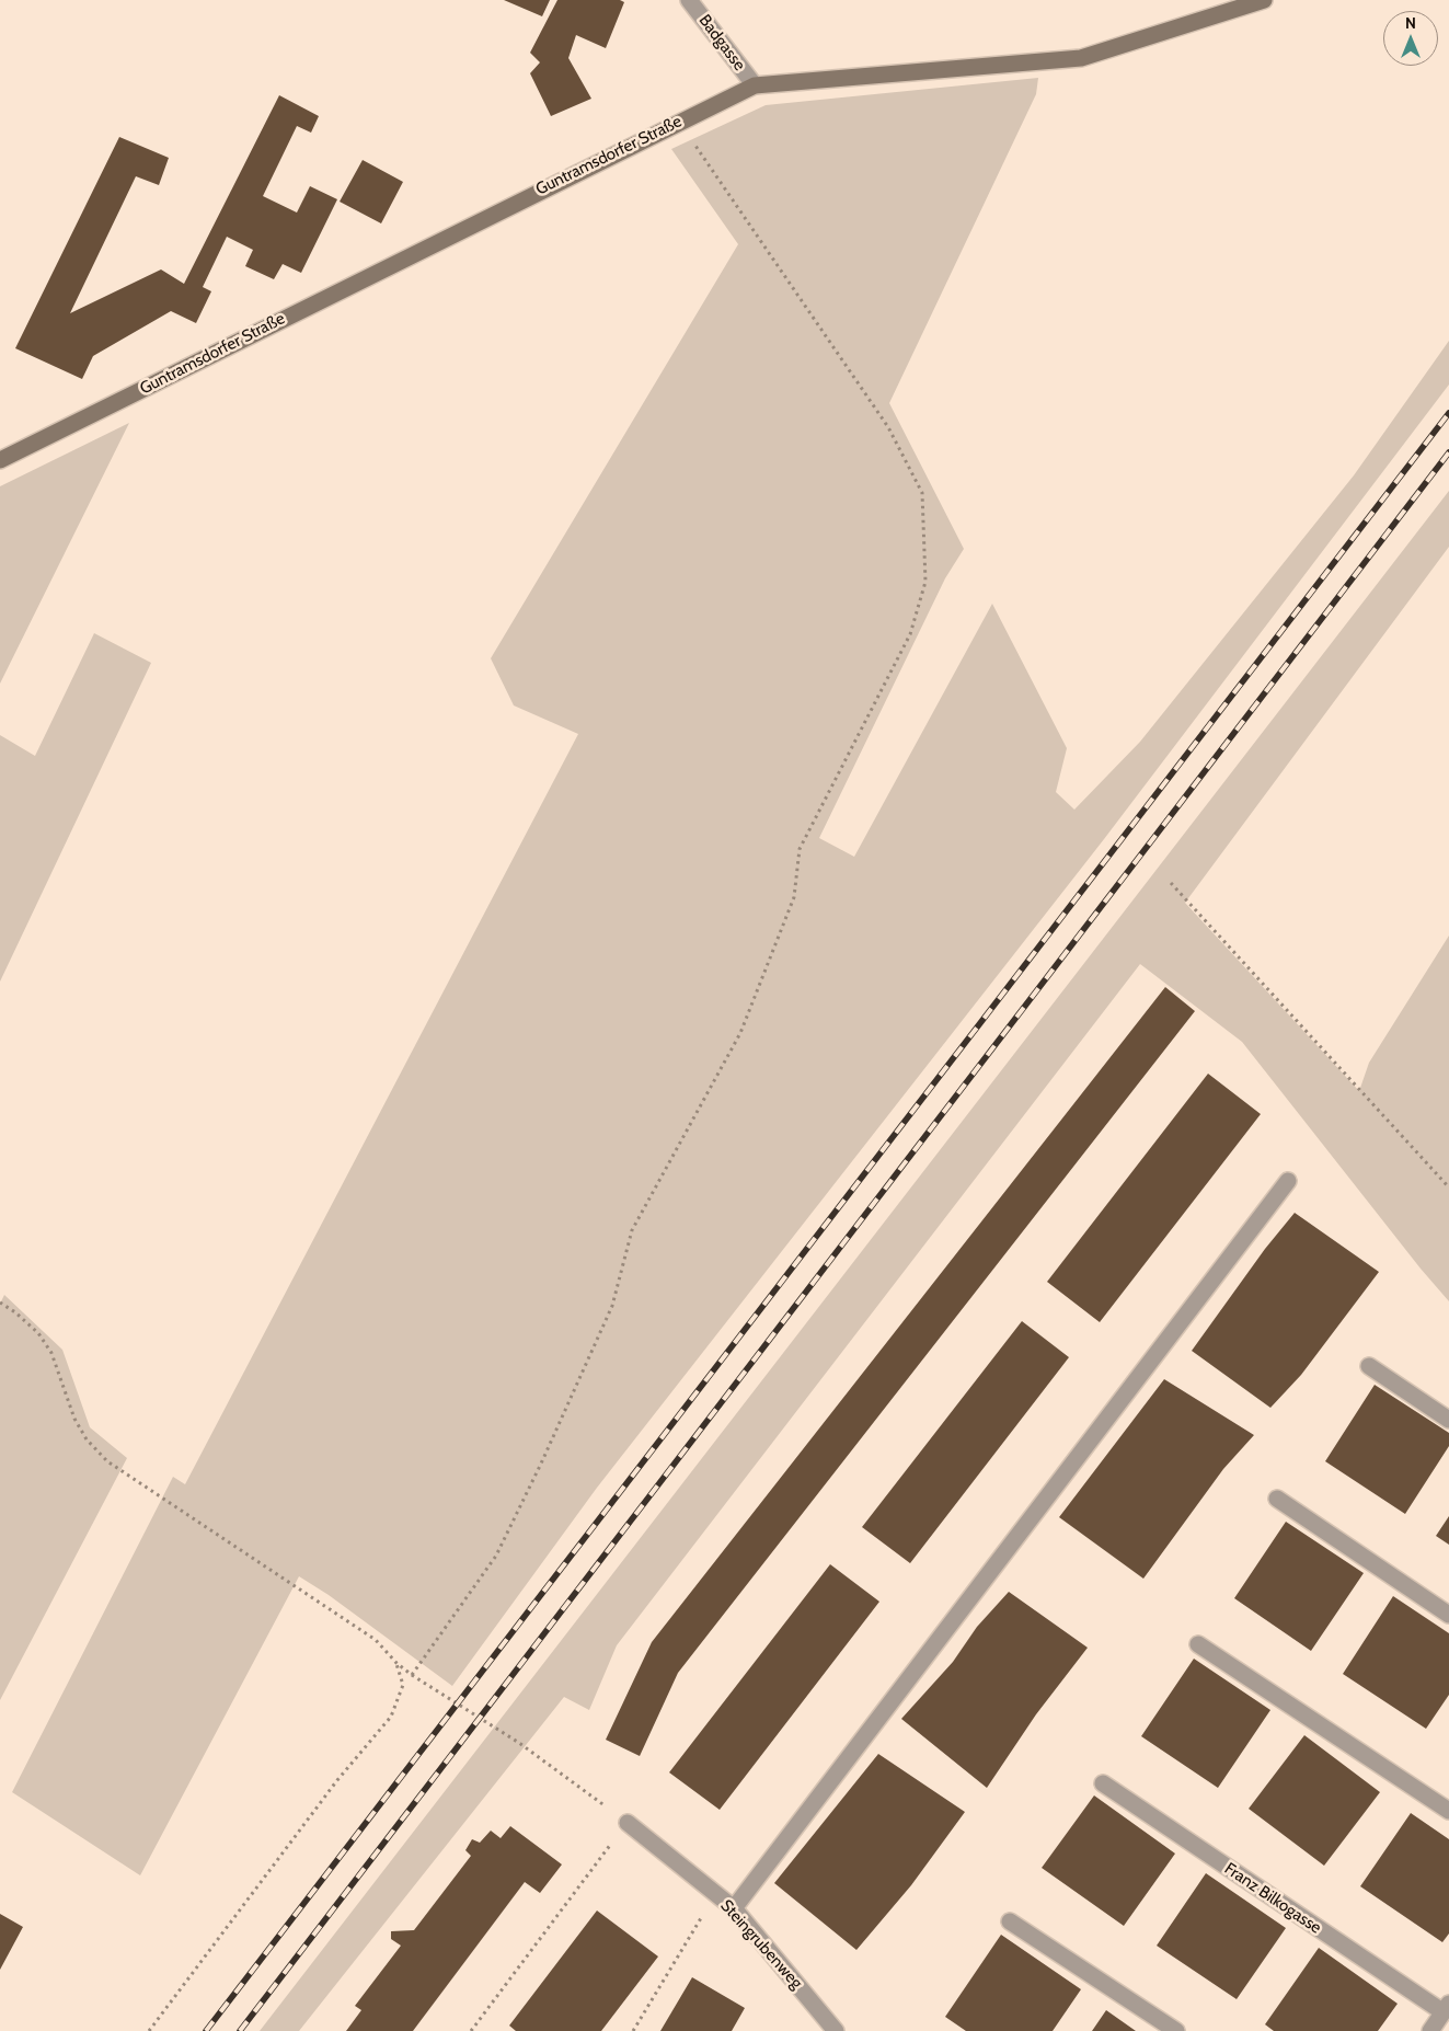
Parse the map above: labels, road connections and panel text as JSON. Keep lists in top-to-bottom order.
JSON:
{
  "streets": {
    "street": [
      "Badgasse",
      "Guntramsdorfer Straße",
      "Franz Bilkogasse",
      "Steingrubenweg"
    ]
  },
  "crossings": [
    ["Badgasse", "Guntramsdorfer Straße"]
  ],
  "north": "top"
}
